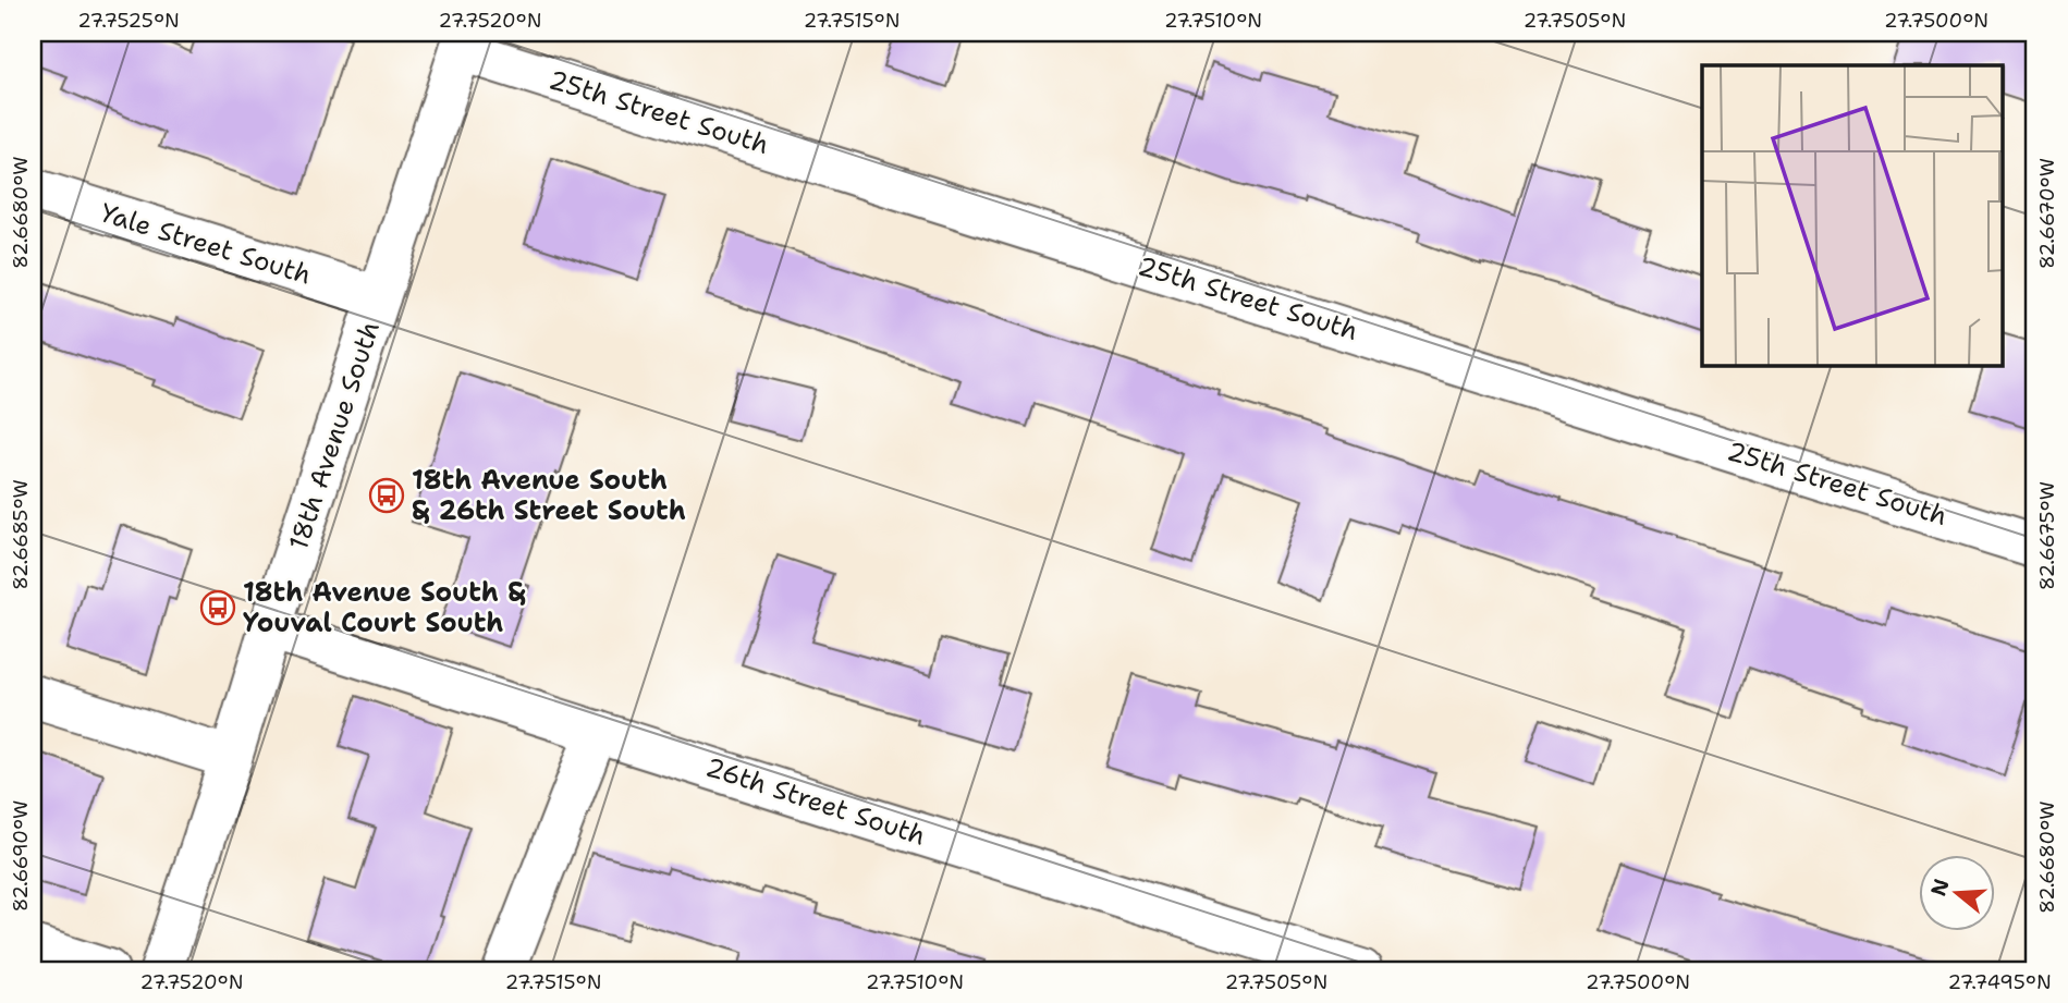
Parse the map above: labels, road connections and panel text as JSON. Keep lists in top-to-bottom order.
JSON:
{
  "streets": {
    "street": [
      "25th Street South",
      "Yale Street South",
      "18th Avenue South",
      "26th Street South"
    ]
  },
  "crossings": [
    ["25th Street South", "18th Avenue South"],
    ["Yale Street South", "18th Avenue South"],
    ["18th Avenue South", "26th Street South"]
  ],
  "places": {
    "bus stop": ["18th Avenue South & 26th Street South", "18th Avenue South & Youval Court South"]
  },
  "north": "left",
  "coordinates": [
    "27.7525°N",
    "27.7520°N",
    "27.7515°N",
    "27.7510°N",
    "27.7505°N",
    "27.7500°N",
    "82.6680°W",
    "82.6670°W",
    "82.6685°W",
    "82.6675°W",
    "82.6690°W",
    "27.7495°N"
  ]
}
